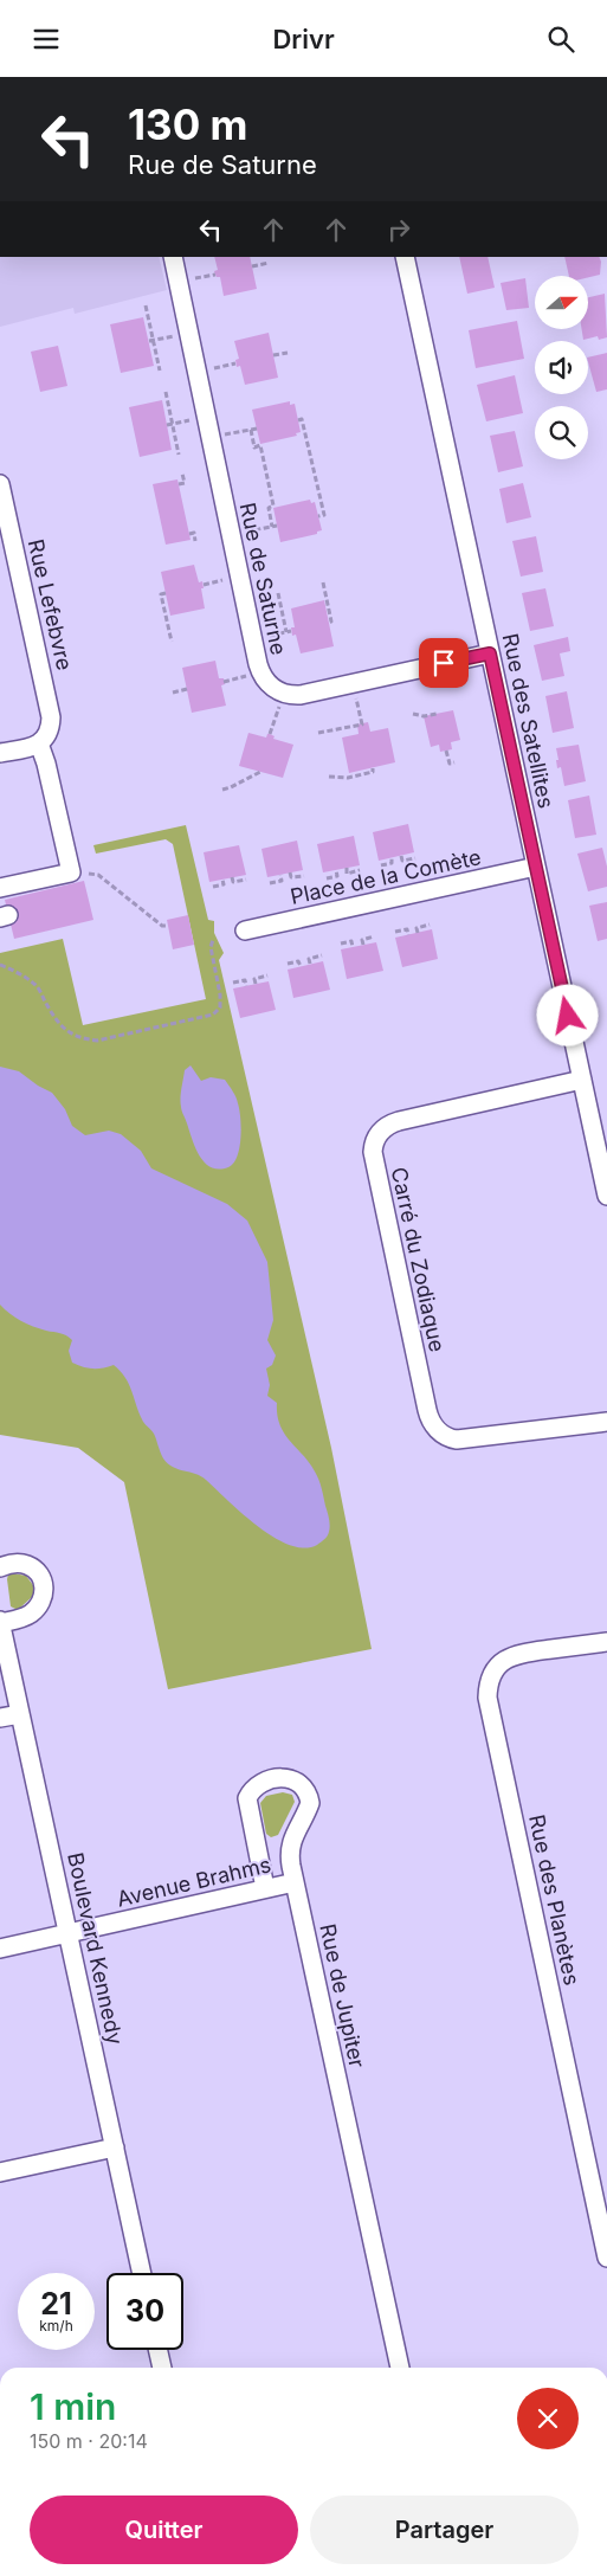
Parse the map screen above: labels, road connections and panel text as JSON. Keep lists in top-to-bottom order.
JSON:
{
  "streets": {
    "street": [
      "Rue de Saturne",
      "Rue Lefebvre",
      "Rue des Satellites",
      "Place de la Comète",
      "Carré du Zodiaque",
      "Avenue Brahms",
      "Rue des Planètes",
      "Boulevard Kennedy",
      "Rue de Jupiter"
    ]
  },
  "crossings": [
    ["Rue des Satellites", "Place de la Comète"],
    ["Rue des Satellites", "Carré du Zodiaque"],
    ["Avenue Brahms", "Boulevard Kennedy"],
    ["Avenue Brahms", "Rue de Jupiter"]
  ],
  "north": "right",
  "page": {
    "header": "Drivr",
    "turn": ["130 m", "Rue de Saturne"],
    "speed": "21 km/h",
    "limit": "30",
    "heading": ["1 min", "150 m · 20:14"],
    "buttons": ["Quitter", "Partager"]
  }
}
